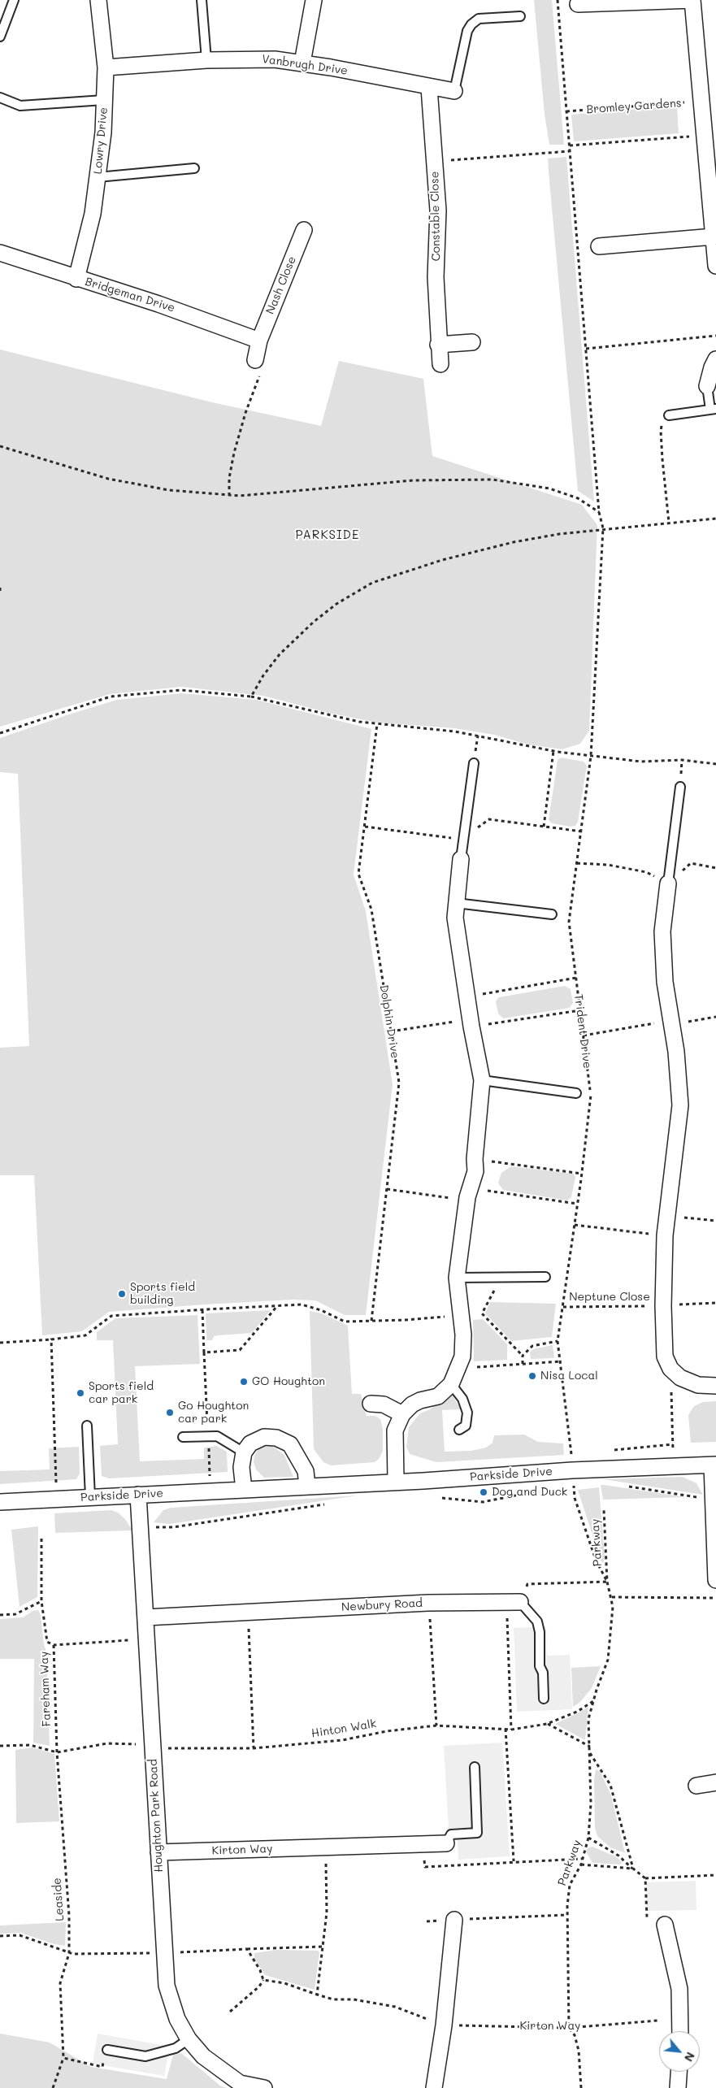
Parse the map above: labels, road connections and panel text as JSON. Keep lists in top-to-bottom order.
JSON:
{
  "streets": {
    "street": [
      "Vanbrugh Drive",
      "Lowry Drive",
      "Constable Close",
      "Nash Close",
      "Bridgeman Drive",
      "Parkside Drive",
      "Newbury Road",
      "Houghton Park Road",
      "Kirton Way"
    ],
    "path": [
      "Bromley Gardens",
      "Dolphin Drive",
      "Trident Drive",
      "Neptune Close",
      "Parkway",
      "Fareham Way",
      "Hinton Walk",
      "Leaside"
    ]
  },
  "crossings": [
    ["Vanbrugh Drive", "Lowry Drive"],
    ["Vanbrugh Drive", "Constable Close"],
    ["Bromley Gardens", "Trident Drive"],
    ["Lowry Drive", "Bridgeman Drive"],
    ["Nash Close", "Bridgeman Drive"],
    ["Trident Drive", "Neptune Close"],
    ["Parkside Drive", "Houghton Park Road"],
    ["Parkway", "Hinton Walk"],
    ["Parkway", "Kirton Way"],
    ["Newbury Road", "Houghton Park Road"],
    ["Fareham Way", "Houghton Park Road"],
    ["Fareham Way", "Leaside"],
    ["Hinton Walk", "Houghton Park Road"],
    ["Houghton Park Road", "Kirton Way"]
  ],
  "districts": ["PARKSIDE"],
  "places": [
    "Sports field building",
    "Nisa Local",
    "GO Houghton",
    "Sports field car park",
    "Go Houghton car park",
    "Dog and Duck"
  ],
  "north": "bottom right"
}
